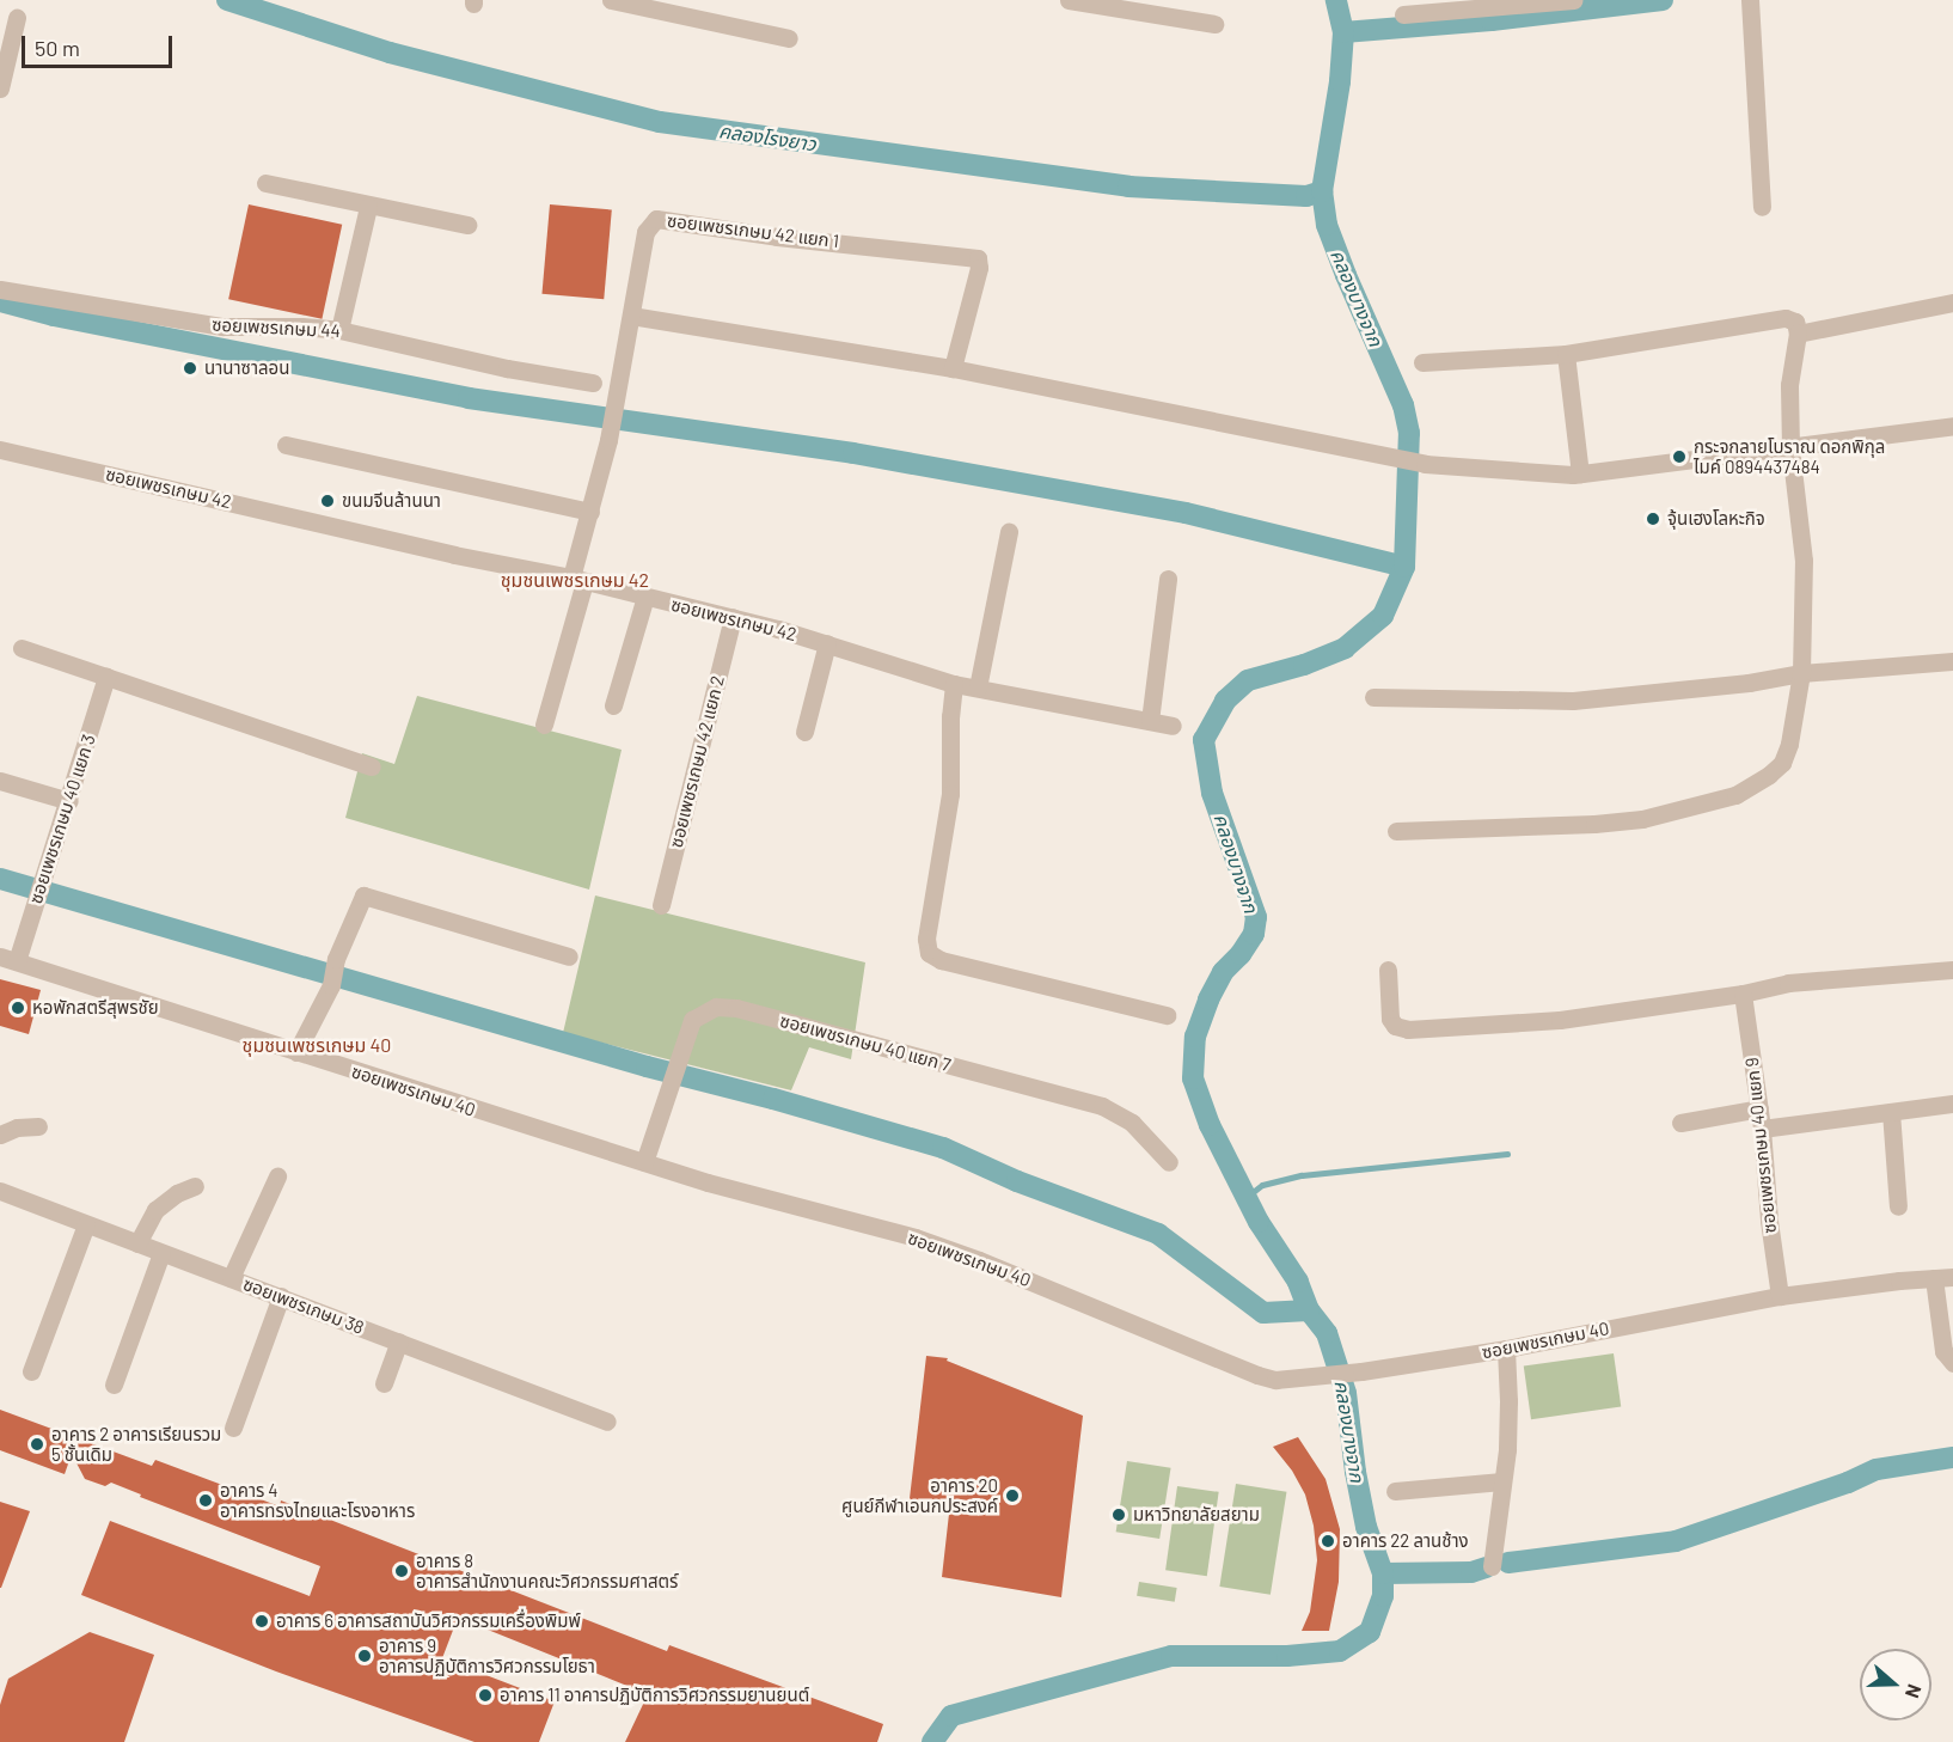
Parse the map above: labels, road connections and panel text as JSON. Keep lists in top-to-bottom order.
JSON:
{
  "streets": {
    "street": [
      "ซอยเพชรเกษม 42 แยก 1",
      "ซอยเพชรเกษม 44",
      "ซอยเพชรเกษม 42",
      "ซอยเพชรเกษม 42 แยก 2",
      "ซอยเพชรเกษม 40 แยก 3",
      "ซอยเพชรเกษม 40 แยก 7",
      "ซอยเพชรเกษม 40",
      "ซอยเพชรเกษม 40 แยก 9",
      "ซอยเพชรเกษม 38"
    ]
  },
  "crossings": [
    ["ซอยเพชรเกษม 42 แยก 1", "ซอยเพชรเกษม 42"],
    ["ซอยเพชรเกษม 42", "ซอยเพชรเกษม 42 แยก 2"],
    ["ซอยเพชรเกษม 40 แยก 3", "ซอยเพชรเกษม 40"],
    ["ซอยเพชรเกษม 40 แยก 7", "ซอยเพชรเกษม 40"],
    ["ซอยเพชรเกษม 40", "ซอยเพชรเกษม 40 แยก 9"]
  ],
  "districts": ["ชุมชนเพชรเกษม 42", "ชุมชนเพชรเกษม 40"],
  "water": ["คลองโรงยาว", "คลองบางจาก"],
  "places": [
    "นานาซาลอน",
    "กระจกลายโบราณ ดอกพิกุล ไมค์ 0894437484",
    "ขนมจีนล้านนา",
    "จุ้นเฮงโลหะกิจ",
    "หอพักสตรีสุพรชัย",
    "อาคาร 2 อาคารเรียนรวม 5 ชั้นเดิม",
    "อาคาร 20 ศูนย์กีฬาเอนกประสงค์",
    "อาคาร 4 อาคารทรงไทยและโรงอาหาร",
    "มหาวิทยาลัยสยาม",
    "อาคาร 22 ลานช้าง",
    "อาคาร 8 อาคารสำนักงานคณะวิศวกรรมศาสตร์",
    "อาคาร 6 อาคารสถาบันวิศวกรรมเครื่องพิมพ์",
    "อาคาร 9 อาคารปฏิบัติการวิศวกรรมโยธา",
    "อาคาร 11 อาคารปฏิบัติการวิศวกรรมยานยนต์"
  ],
  "scale_bar": "50 m",
  "north": "right"
}
